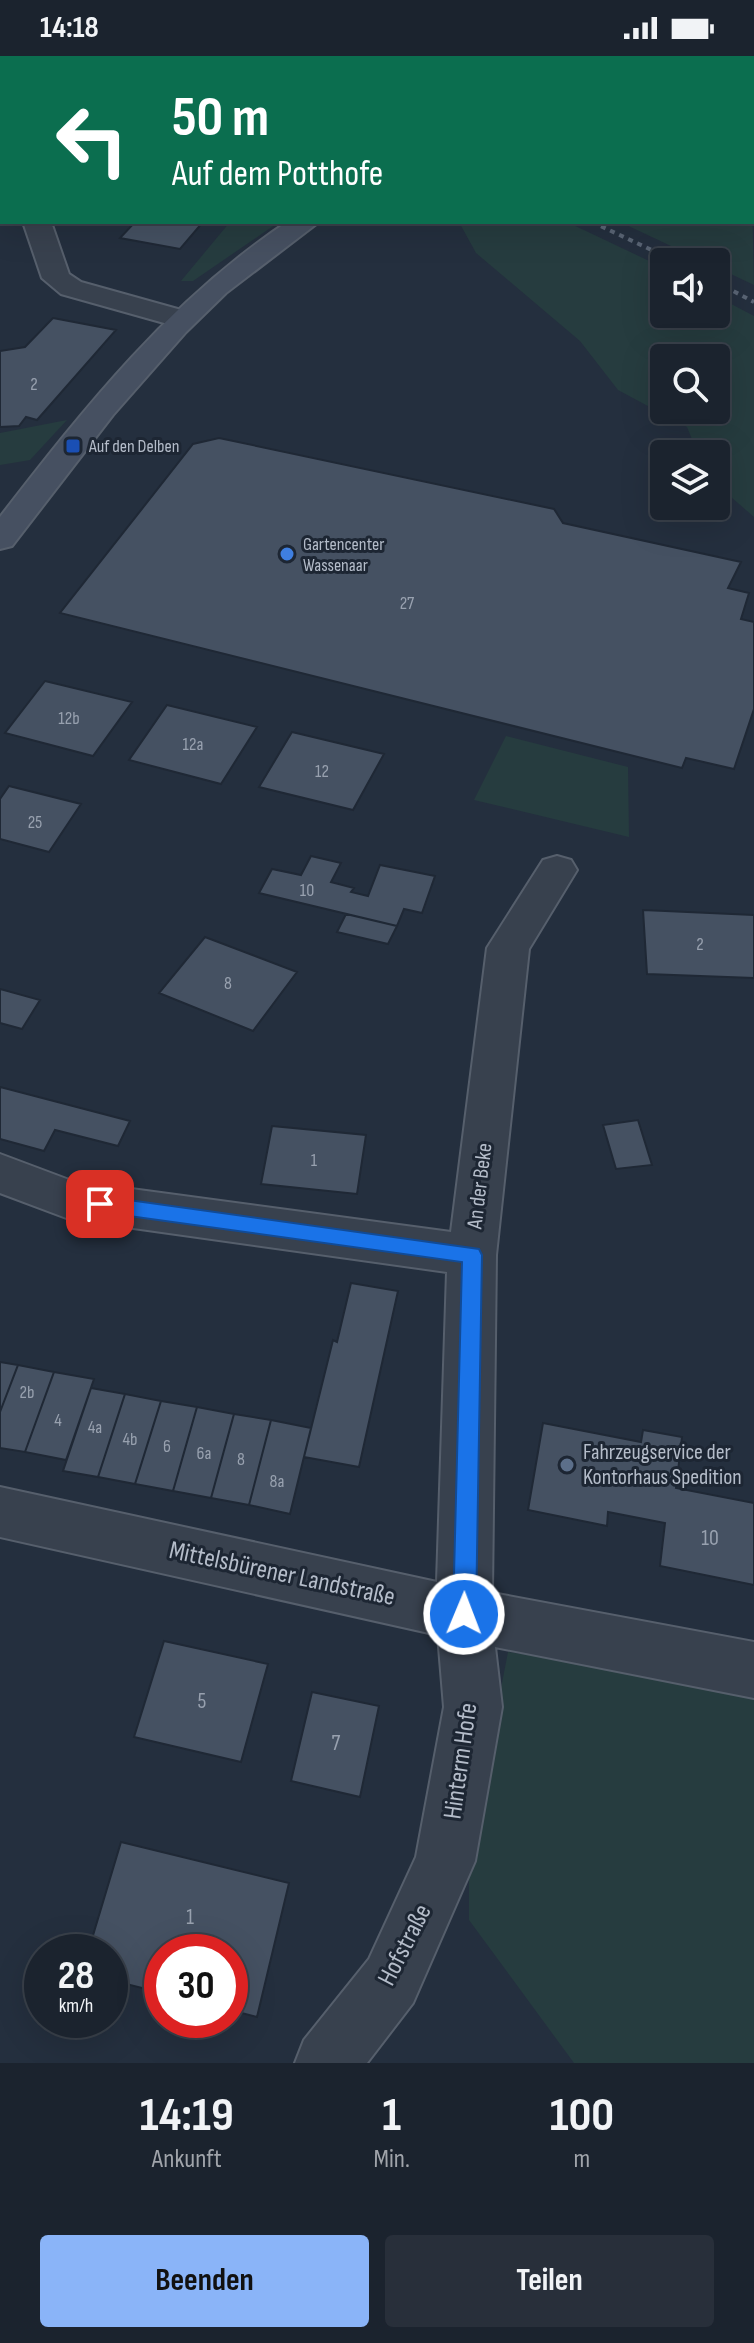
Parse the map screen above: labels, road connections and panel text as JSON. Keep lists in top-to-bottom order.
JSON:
{
  "streets": {
    "street": [
      "An der Beke",
      "Mittelsbürener Landstraße",
      "Hinterm Hofe",
      "Hofstraße"
    ]
  },
  "crossings": [
    ["An der Beke", "Mittelsbürener Landstraße"],
    ["An der Beke", "Hinterm Hofe"],
    ["Mittelsbürener Landstraße", "Hinterm Hofe"],
    ["Hinterm Hofe", "Hofstraße"]
  ],
  "places": {
    "transit": ["Auf den Delben"],
    "other": ["Gartencenter Wassenaar", "Fahrzeugservice der Kontorhaus Spedition"]
  },
  "house_numbers": [
    "2",
    "27",
    "12b",
    "12a",
    "12",
    "25",
    "10",
    "2",
    "8",
    "1",
    "2b",
    "4",
    "4a",
    "4b",
    "6",
    "6a",
    "8",
    "8a",
    "10",
    "5",
    "7",
    "1"
  ],
  "page": {
    "status": "14:18",
    "turn": ["50 m", "Auf dem Potthofe"],
    "speed": "28 km/h",
    "limit": "30",
    "eta": [
      "14:19",
      "Ankunft",
      "1",
      "Min.",
      "100",
      "m"
    ],
    "buttons": ["Beenden", "Teilen"]
  }
}
